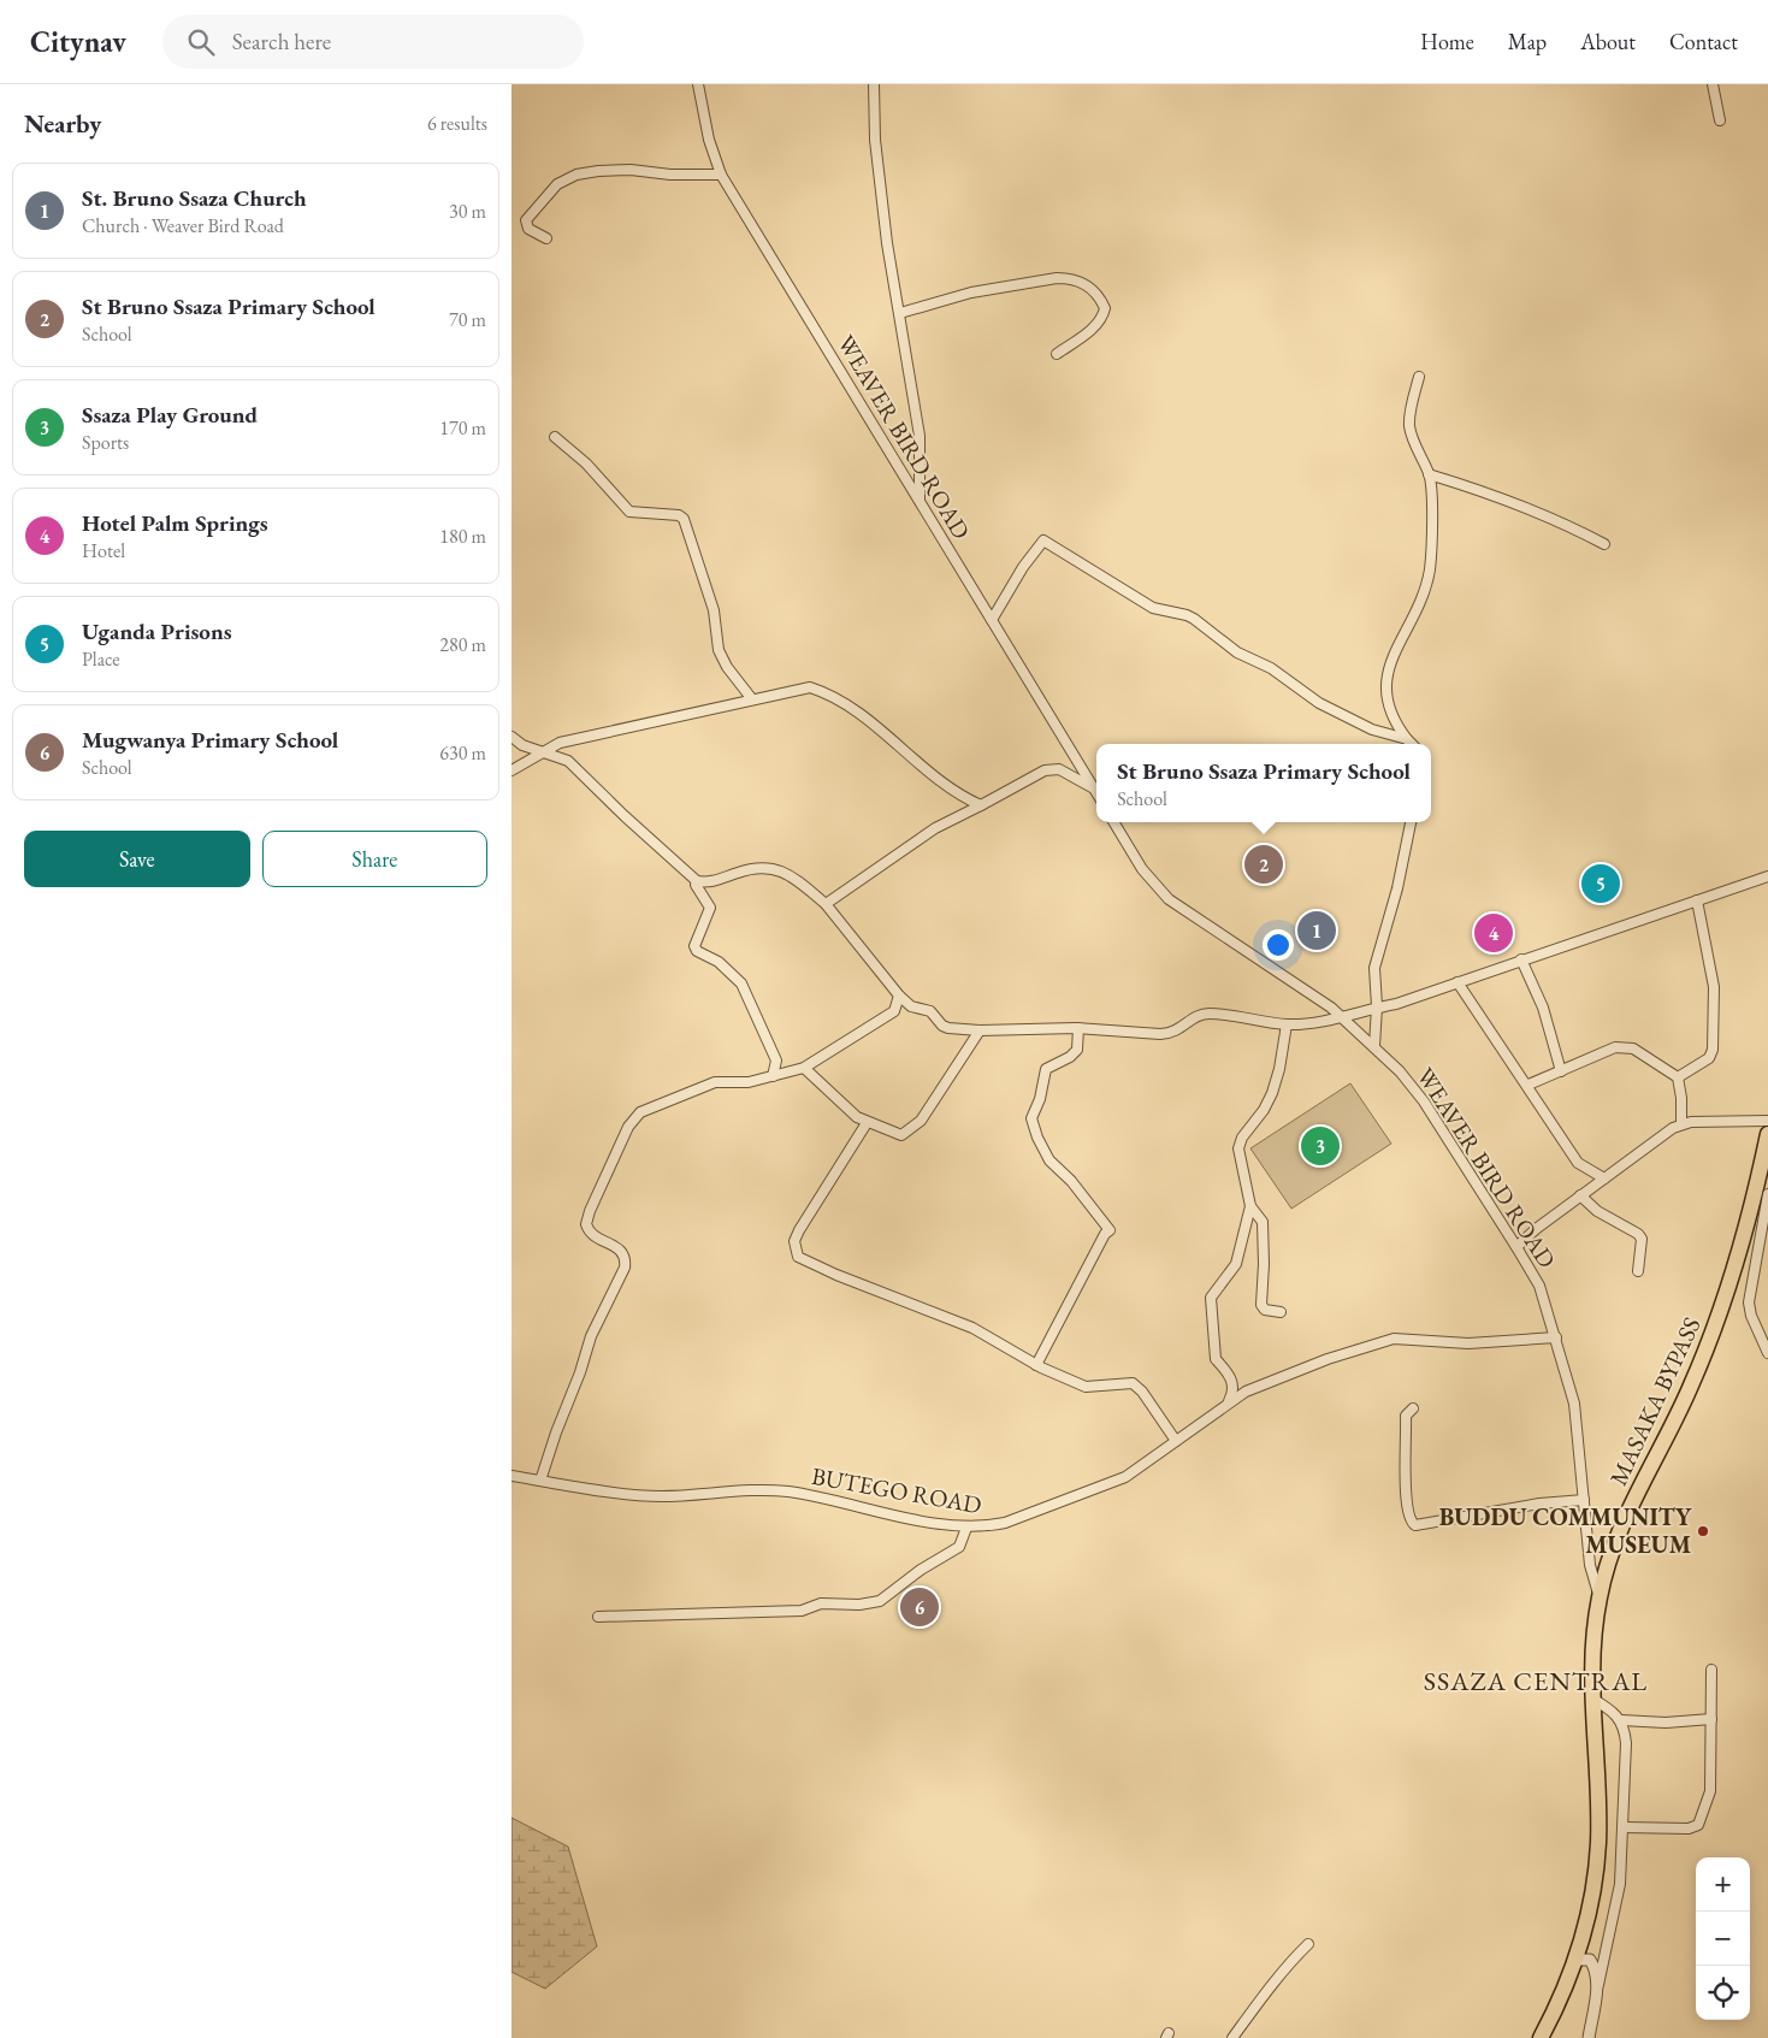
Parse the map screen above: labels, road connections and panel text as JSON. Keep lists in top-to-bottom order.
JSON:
{
  "streets": {
    "highway": ["MASAKA BYPASS"],
    "street": ["WEAVER BIRD ROAD", "BUTEGO ROAD"]
  },
  "crossings": [
    ["WEAVER BIRD ROAD", "MASAKA BYPASS"],
    ["WEAVER BIRD ROAD", "BUTEGO ROAD"]
  ],
  "districts": ["SSAZA CENTRAL"],
  "places": ["BUDDU COMMUNITY MUSEUM"],
  "page": {
    "header": "Citynav",
    "search": "Search here",
    "nav": [
      "Home",
      "Map",
      "About",
      "Contact"
    ],
    "heading": ["Nearby", "6 results"],
    "list": [
      {
        "mark": "1",
        "name": "St. Bruno Ssaza Church",
        "note": "Church · Weaver Bird Road",
        "value": "30 m"
      },
      {
        "mark": "2",
        "name": "St Bruno Ssaza Primary School",
        "note": "School",
        "value": "70 m"
      },
      {
        "mark": "3",
        "name": "Ssaza Play Ground",
        "note": "Sports",
        "value": "170 m"
      },
      {
        "mark": "4",
        "name": "Hotel Palm Springs",
        "note": "Hotel",
        "value": "180 m"
      },
      {
        "mark": "5",
        "name": "Uganda Prisons",
        "note": "Place",
        "value": "280 m"
      },
      {
        "mark": "6",
        "name": "Mugwanya Primary School",
        "note": "School",
        "value": "630 m"
      }
    ],
    "popup": ["St Bruno Ssaza Primary School", "School"],
    "buttons": ["Save", "Share"],
    "pins": [
      "2",
      "5",
      "1",
      "4",
      "3",
      "6"
    ],
    "map_buttons": ["+", "−"]
  }
}
